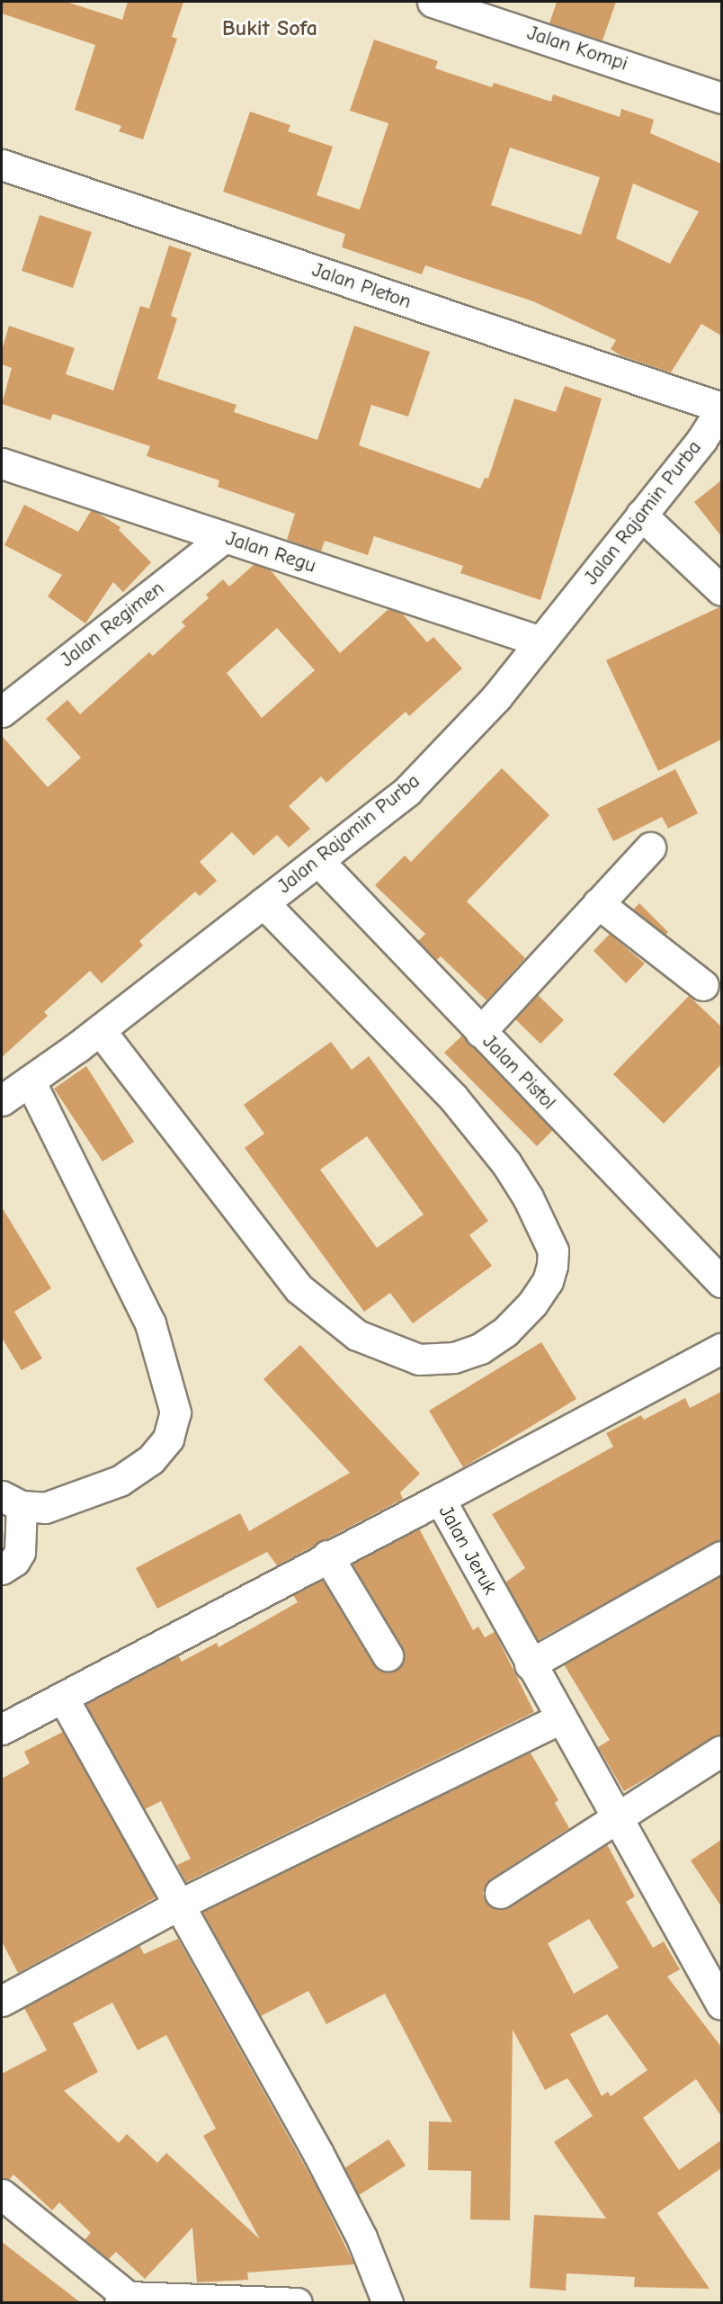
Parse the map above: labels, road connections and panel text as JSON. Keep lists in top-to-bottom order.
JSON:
{
  "streets": {
    "street": [
      "Jalan Kompi",
      "Jalan Pleton",
      "Jalan Rajamin Purba",
      "Jalan Regu",
      "Jalan Regimen",
      "Jalan Pistol",
      "Jalan Jeruk"
    ]
  },
  "crossings": [
    ["Jalan Pleton", "Jalan Rajamin Purba"],
    ["Jalan Rajamin Purba", "Jalan Regu"],
    ["Jalan Rajamin Purba", "Jalan Pistol"],
    ["Jalan Regu", "Jalan Regimen"]
  ],
  "districts": ["Bukit Sofa"]
}
